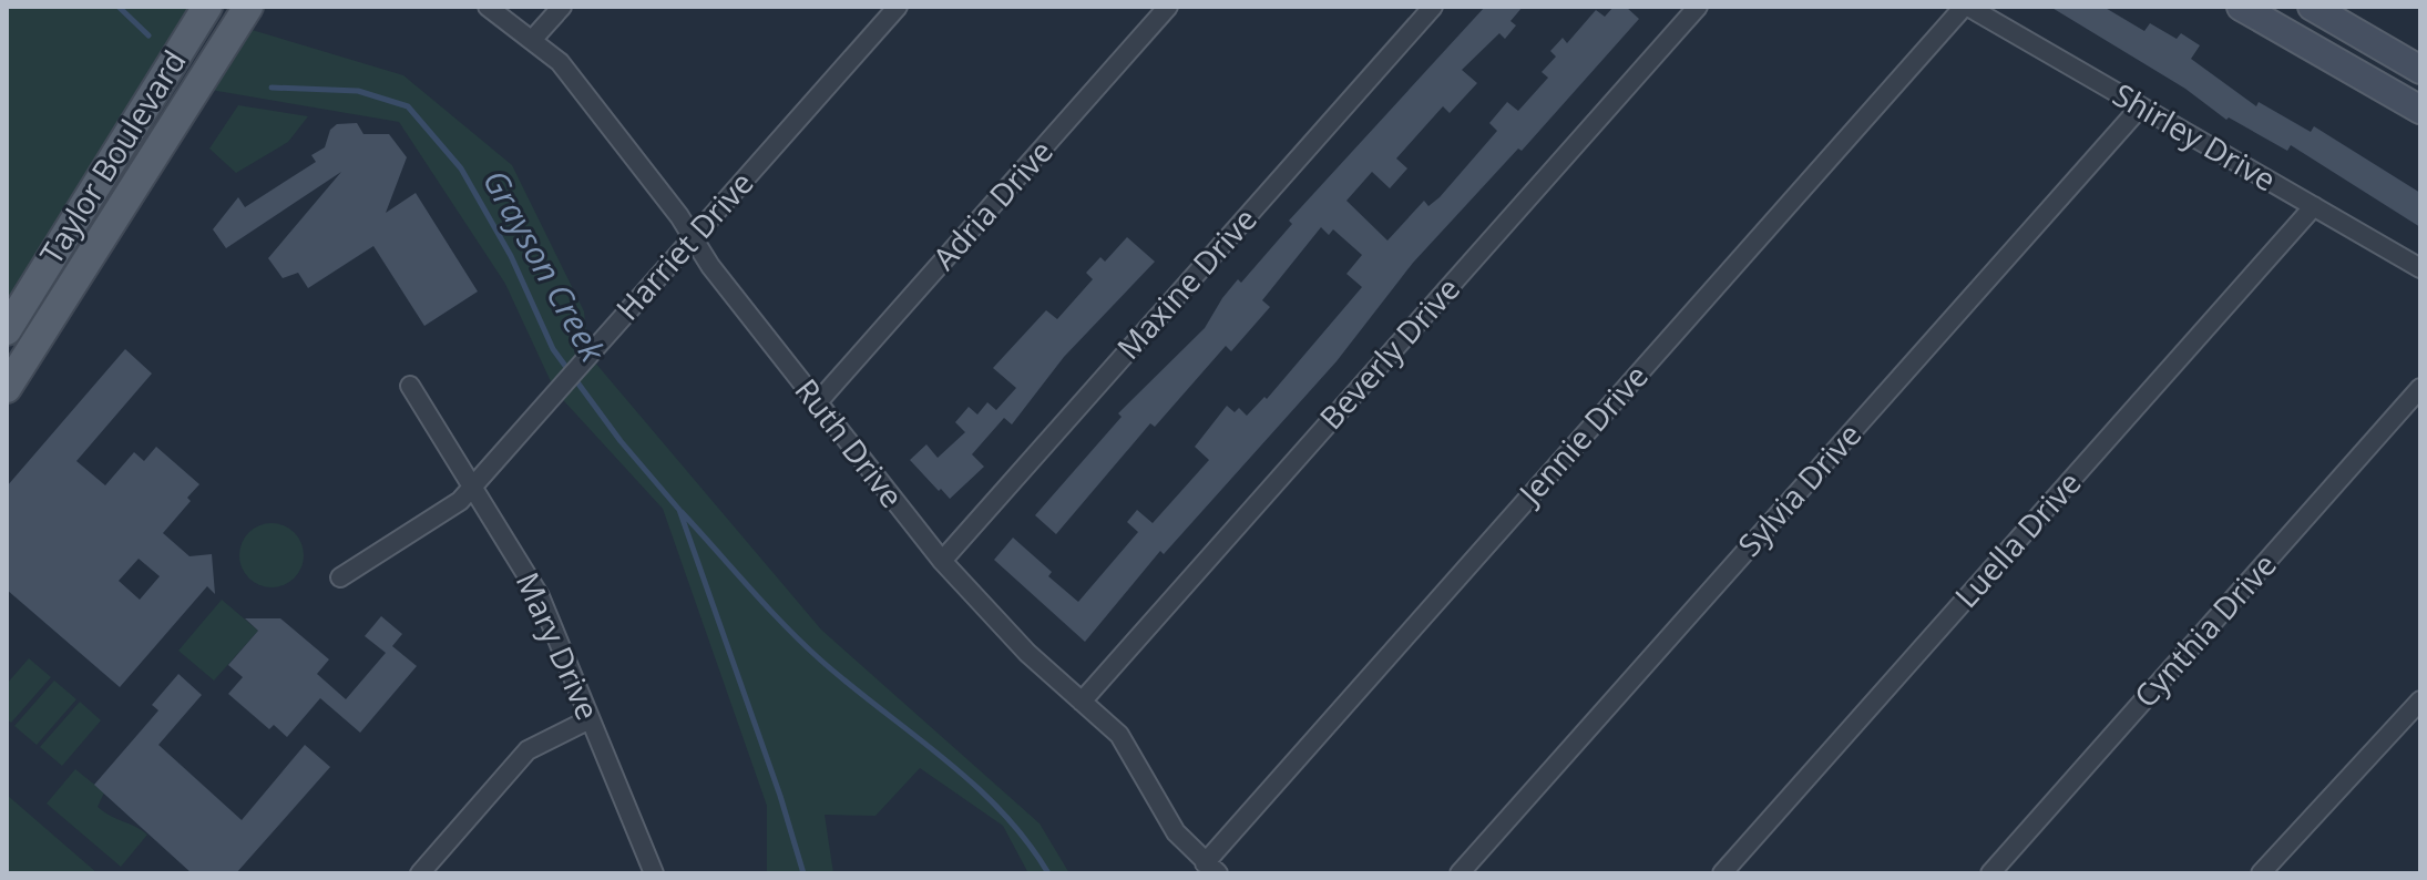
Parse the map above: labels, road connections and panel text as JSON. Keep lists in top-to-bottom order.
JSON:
{
  "streets": {
    "main road": ["Taylor Boulevard"],
    "street": [
      "Shirley Drive",
      "Adria Drive",
      "Harriet Drive",
      "Maxine Drive",
      "Beverly Drive",
      "Jennie Drive",
      "Ruth Drive",
      "Sylvia Drive",
      "Luella Drive",
      "Cynthia Drive",
      "Mary Drive"
    ]
  },
  "crossings": [
    ["Shirley Drive", "Jennie Drive"],
    ["Shirley Drive", "Sylvia Drive"],
    ["Shirley Drive", "Luella Drive"],
    ["Adria Drive", "Ruth Drive"],
    ["Harriet Drive", "Ruth Drive"],
    ["Harriet Drive", "Mary Drive"],
    ["Maxine Drive", "Ruth Drive"],
    ["Beverly Drive", "Ruth Drive"],
    ["Jennie Drive", "Ruth Drive"]
  ],
  "water": ["Grayson Creek"]
}
